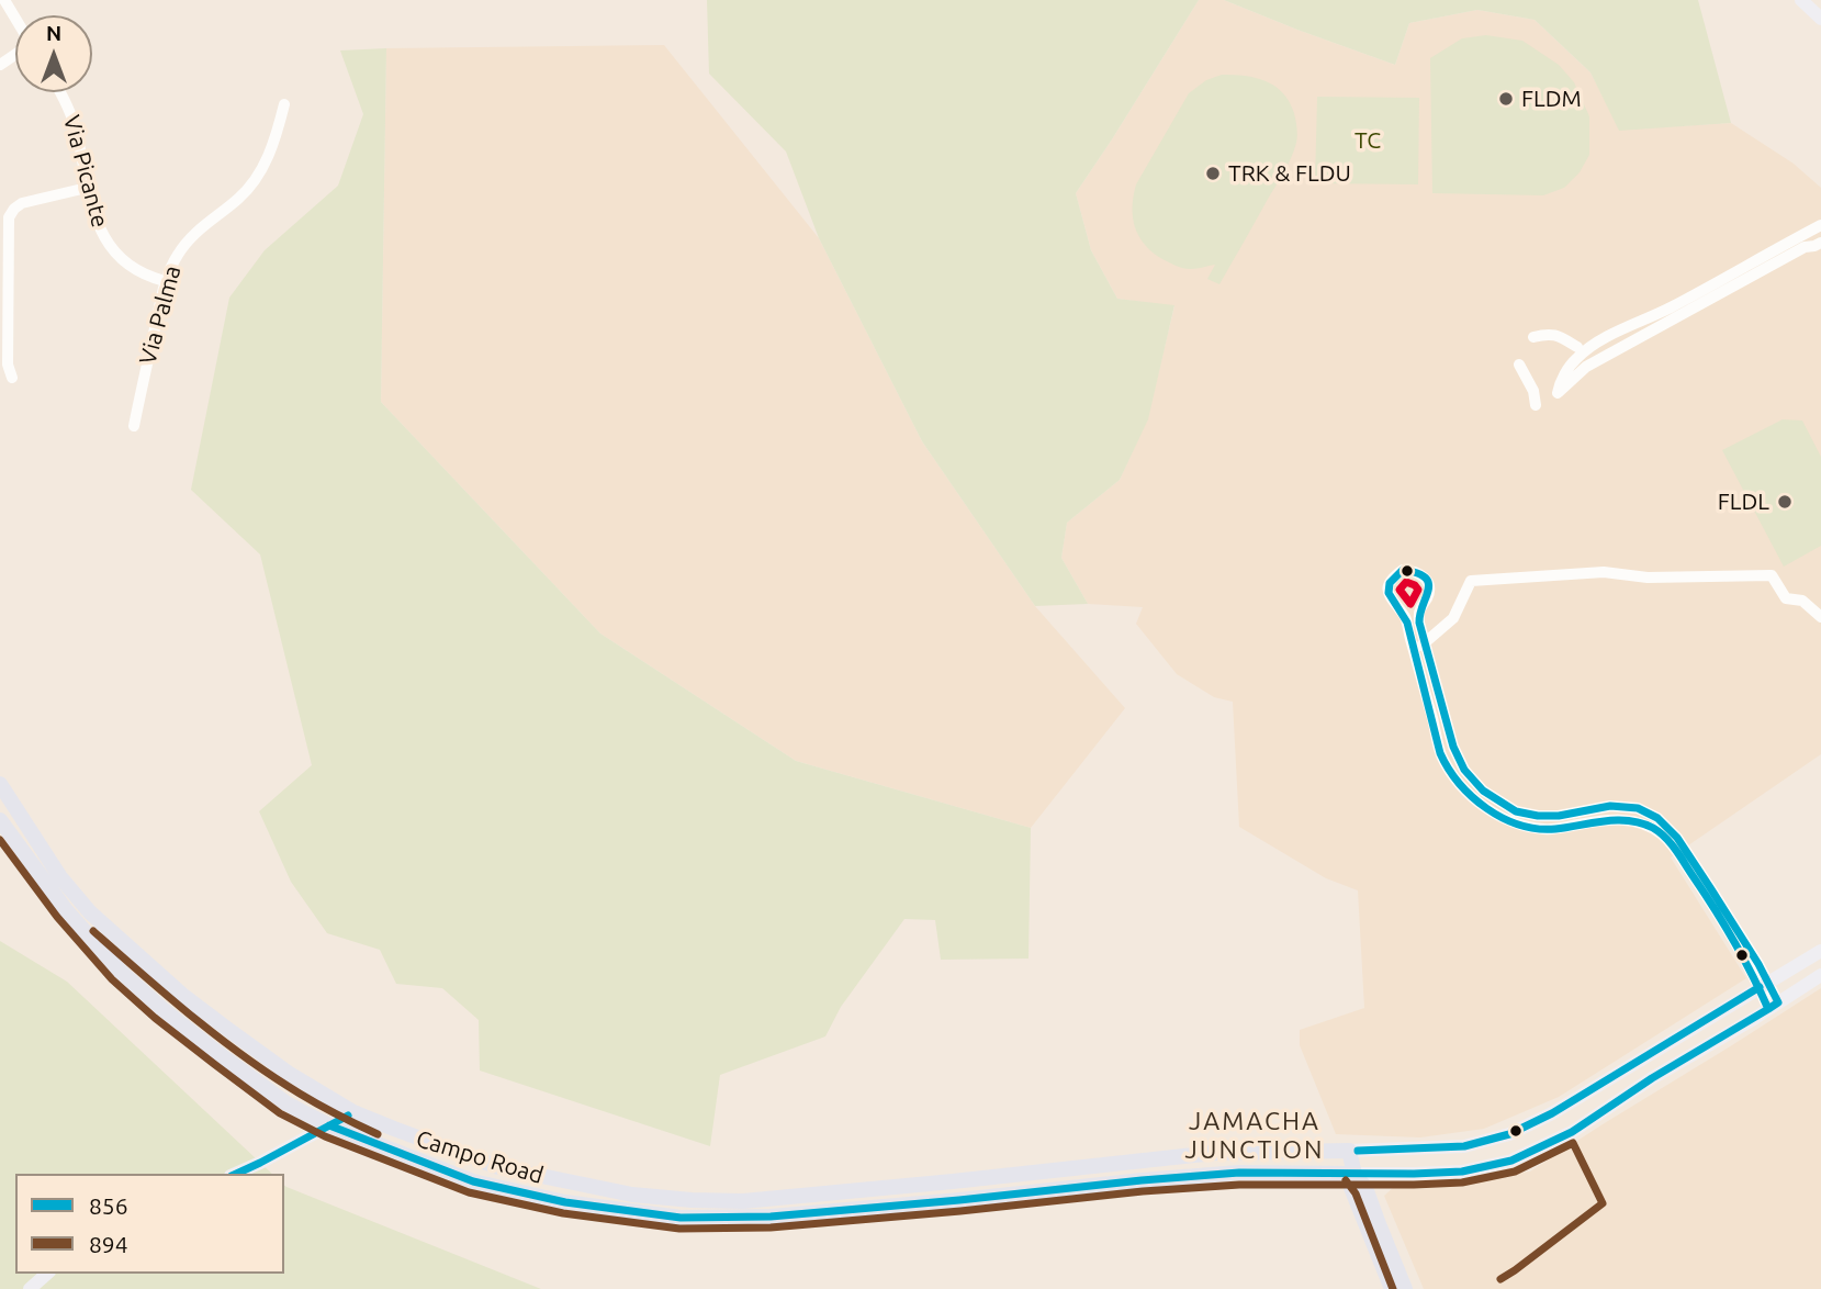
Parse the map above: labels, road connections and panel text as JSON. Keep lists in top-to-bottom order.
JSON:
{
  "streets": {
    "highway": ["Campo Road"],
    "street": ["Via Picante", "Via Palma"]
  },
  "crossings": [
    ["Via Picante", "Via Palma"]
  ],
  "districts": ["JAMACHA JUNCTION"],
  "parks": ["TC"],
  "places": ["FLDM", "TRK & FLDU", "FLDL"],
  "lines": ["transit line 856", "transit line 894"],
  "legend": ["856", "894"],
  "north": "top"
}
